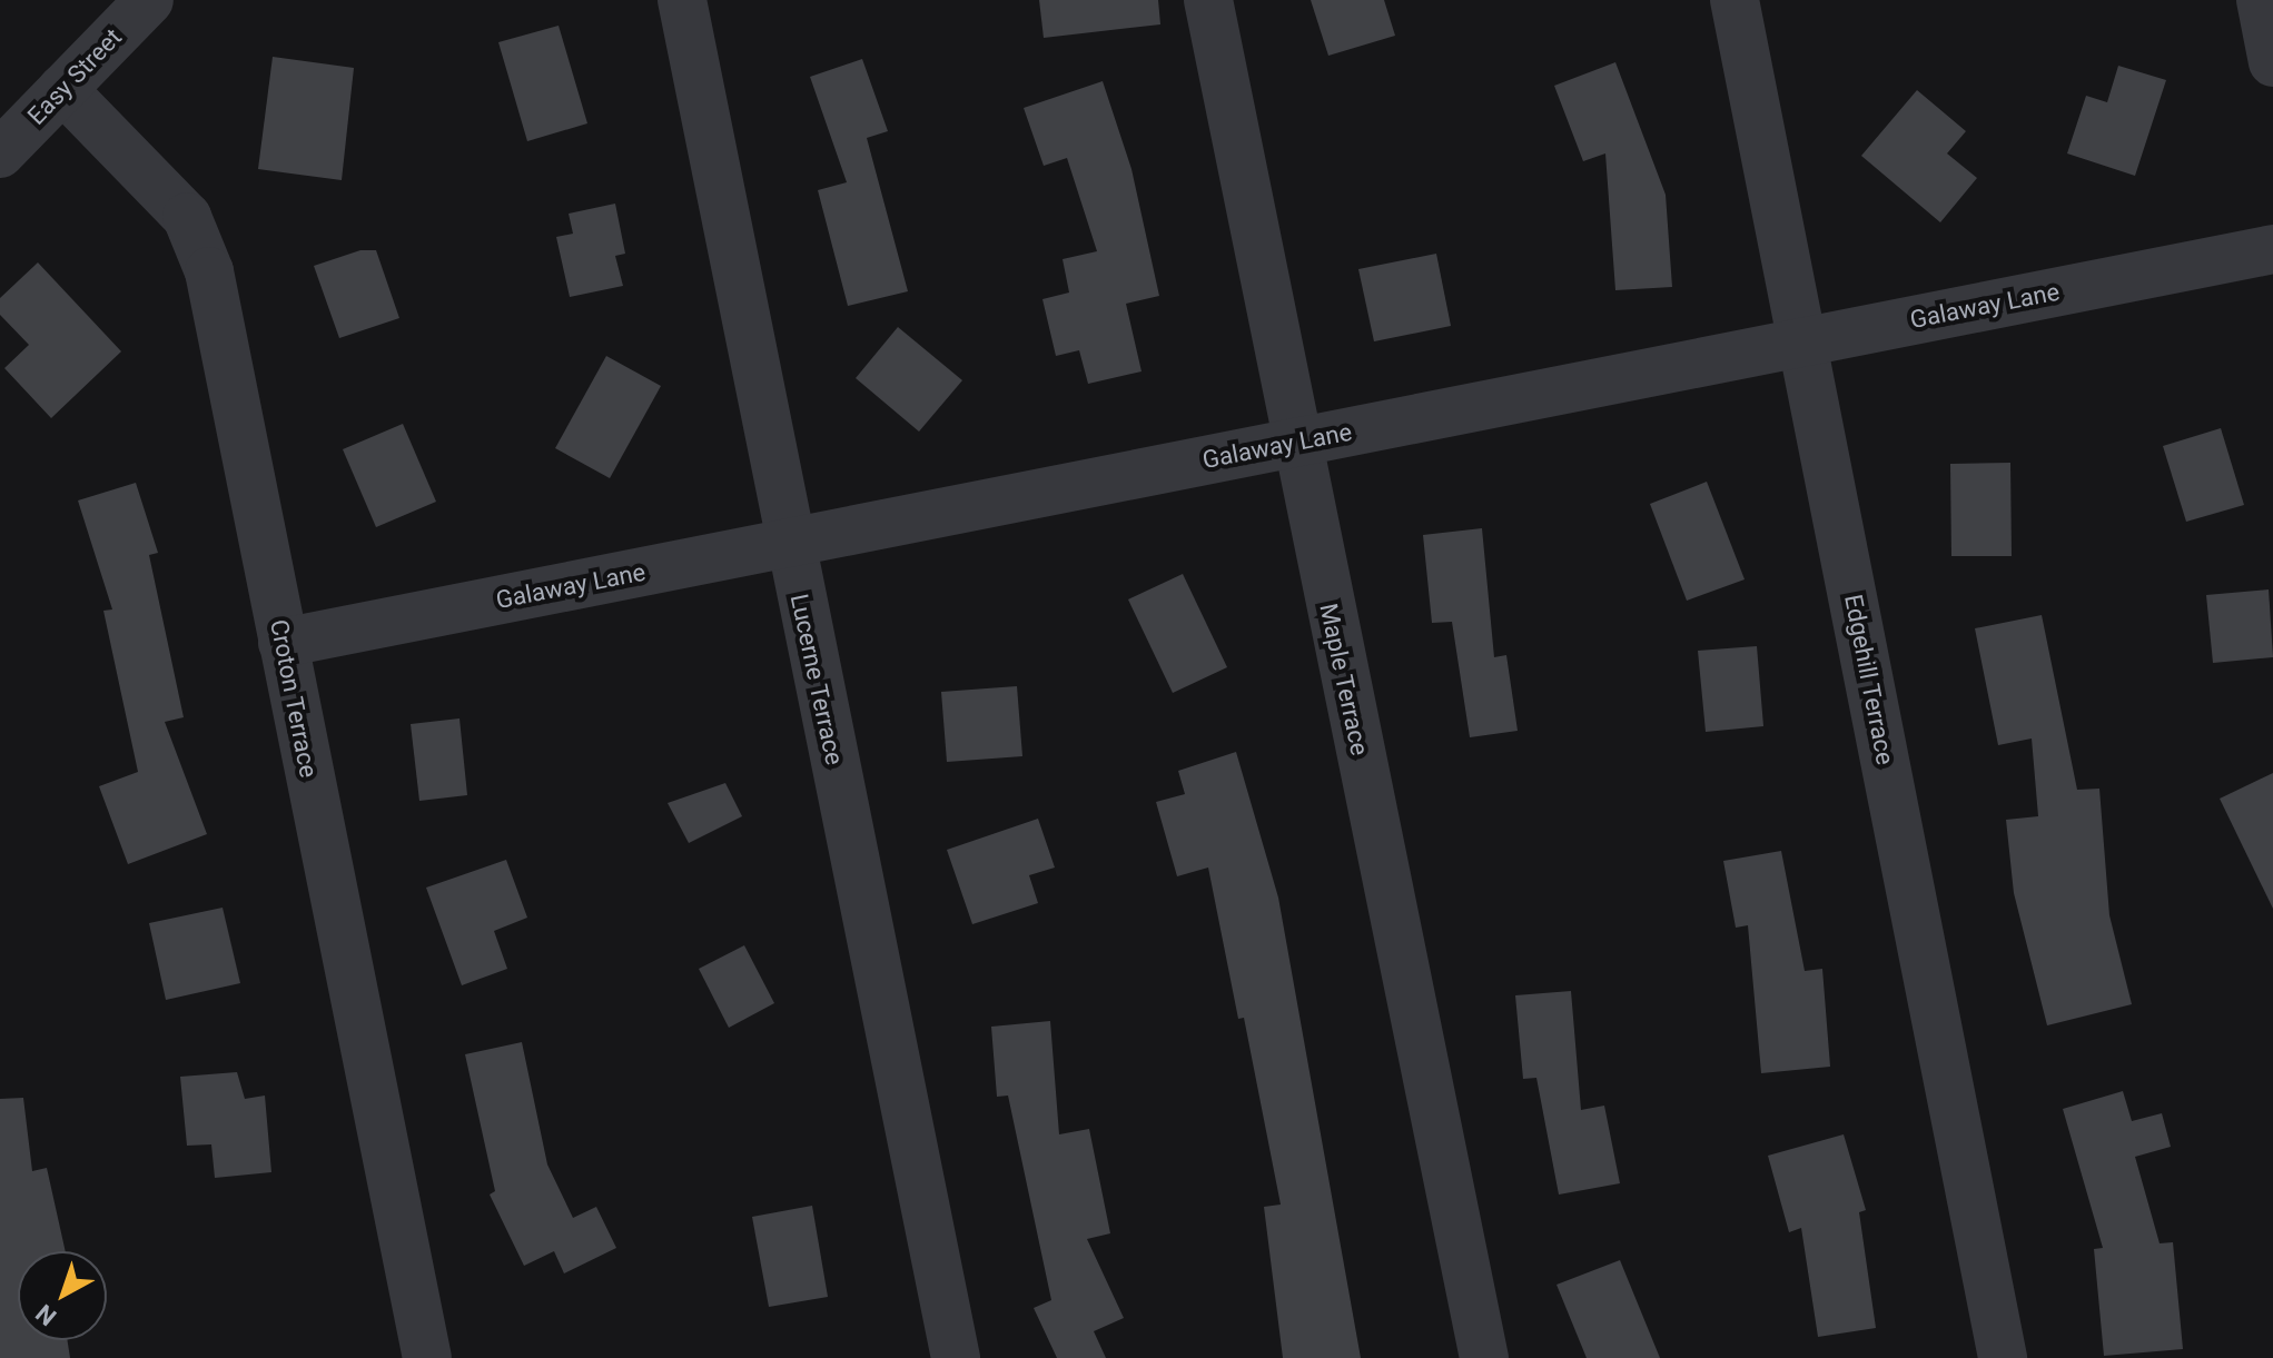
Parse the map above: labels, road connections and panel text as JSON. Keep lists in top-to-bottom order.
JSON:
{
  "streets": {
    "street": [
      "Easy Street",
      "Galaway Lane",
      "Lucerne Terrace",
      "Maple Terrace",
      "Edgehill Terrace",
      "Croton Terrace"
    ]
  },
  "crossings": [
    ["Easy Street", "Croton Terrace"],
    ["Galaway Lane", "Lucerne Terrace"],
    ["Galaway Lane", "Maple Terrace"],
    ["Galaway Lane", "Edgehill Terrace"],
    ["Galaway Lane", "Croton Terrace"]
  ],
  "north": "bottom left"
}
